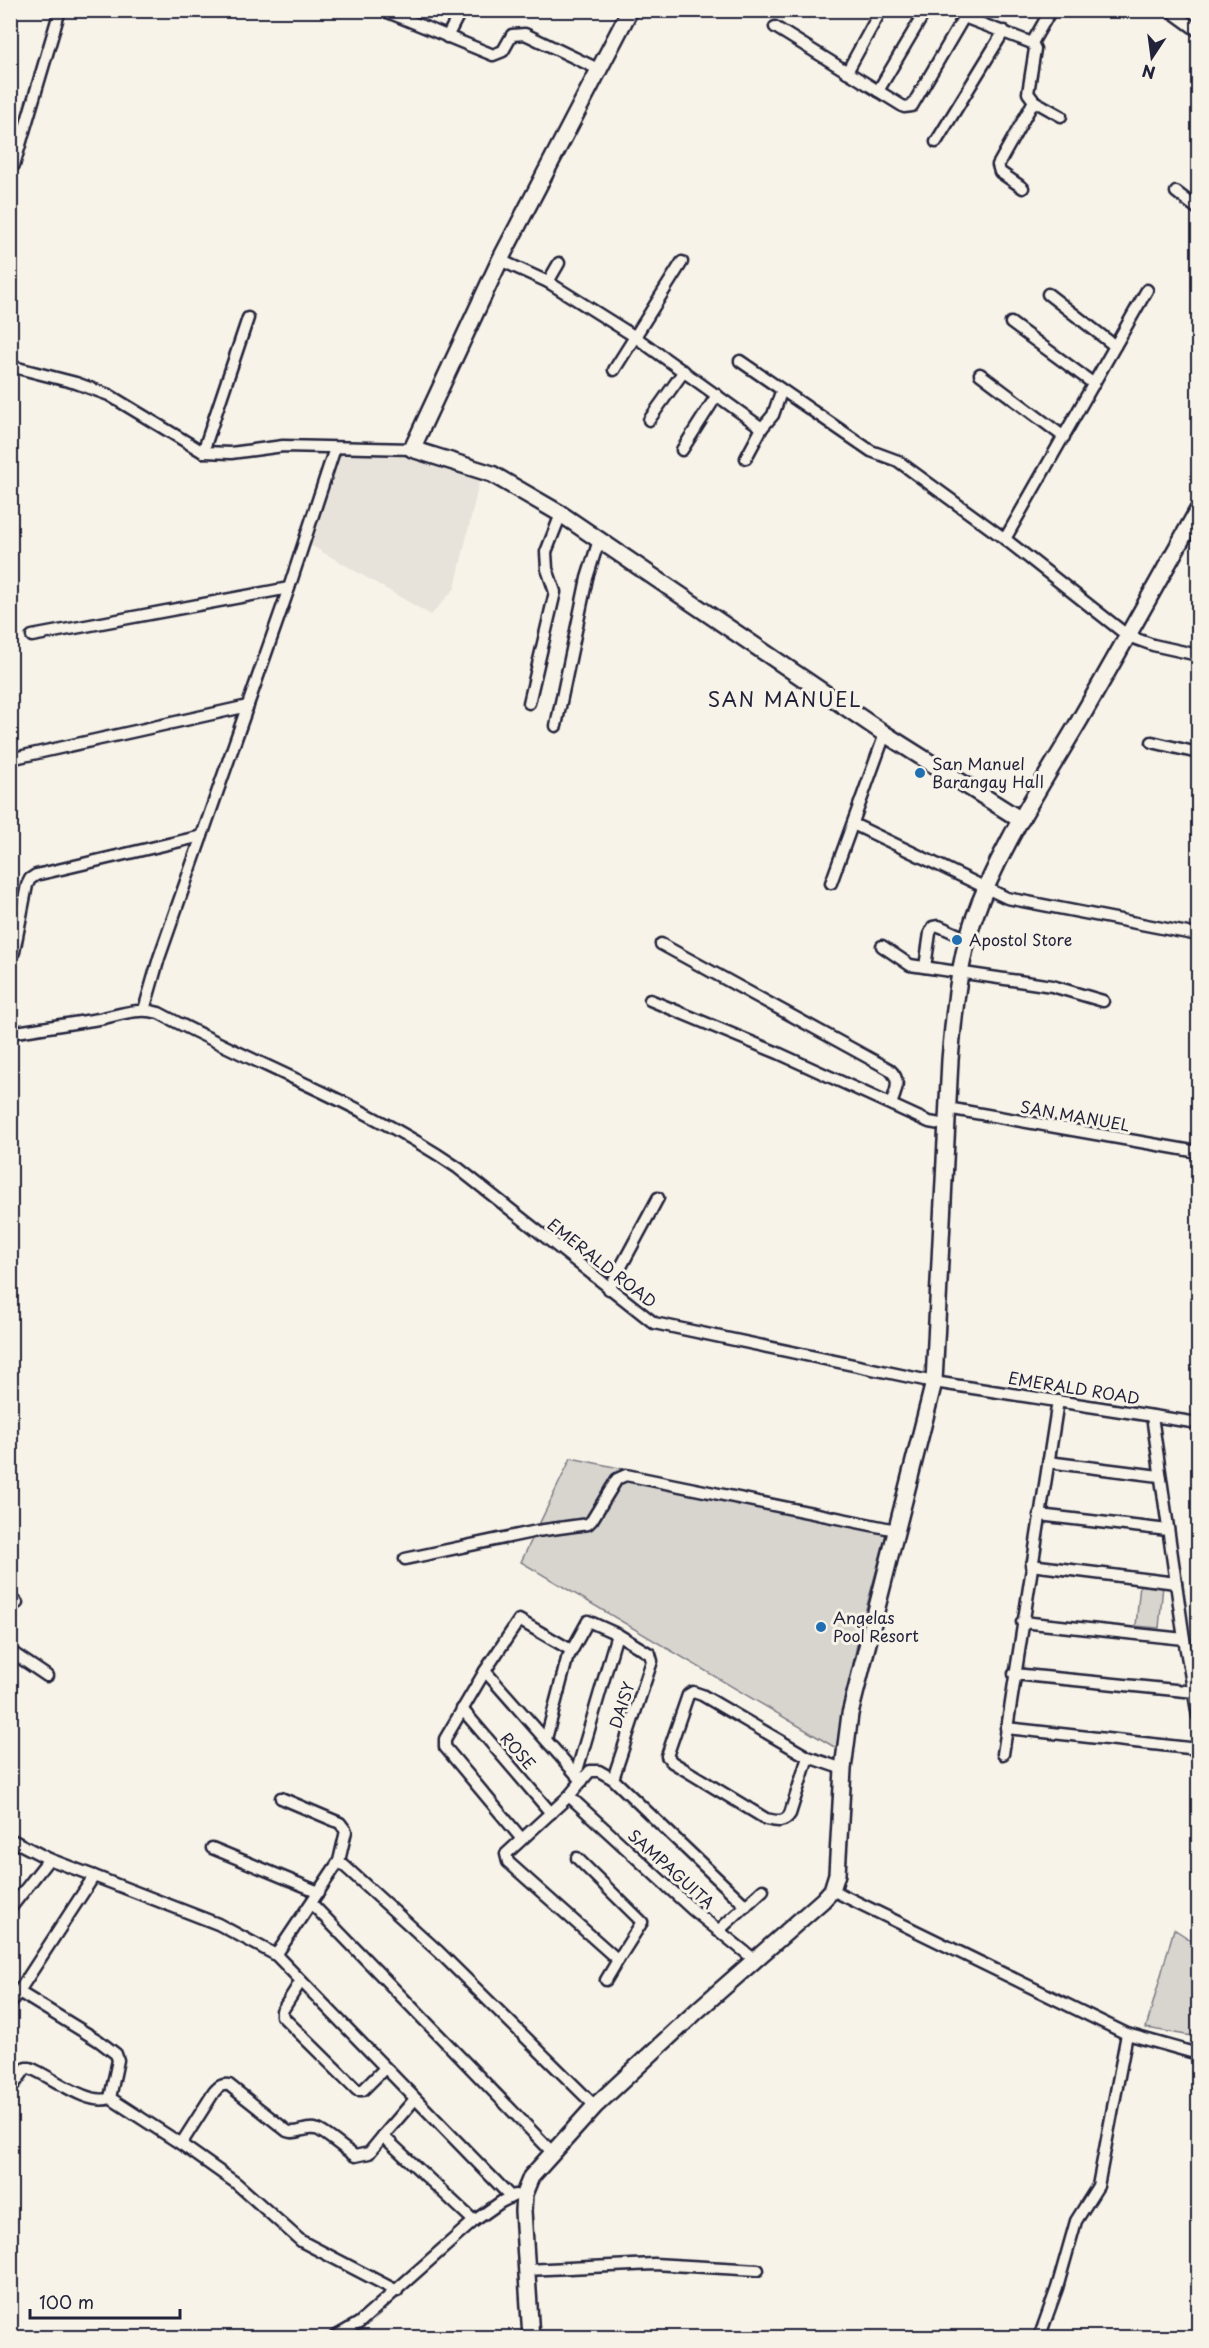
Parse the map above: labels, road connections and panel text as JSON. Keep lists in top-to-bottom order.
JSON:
{
  "streets": {
    "street": [
      "SAN MANUEL",
      "EMERALD ROAD",
      "DAISY",
      "ROSE",
      "SAMPAGUITA"
    ]
  },
  "districts": ["SAN MANUEL"],
  "places": ["San Manuel Barangay Hall", "Apostol Store", "Angelas Pool Resort"],
  "scale_bar": "100 m",
  "north": "bottom"
}
